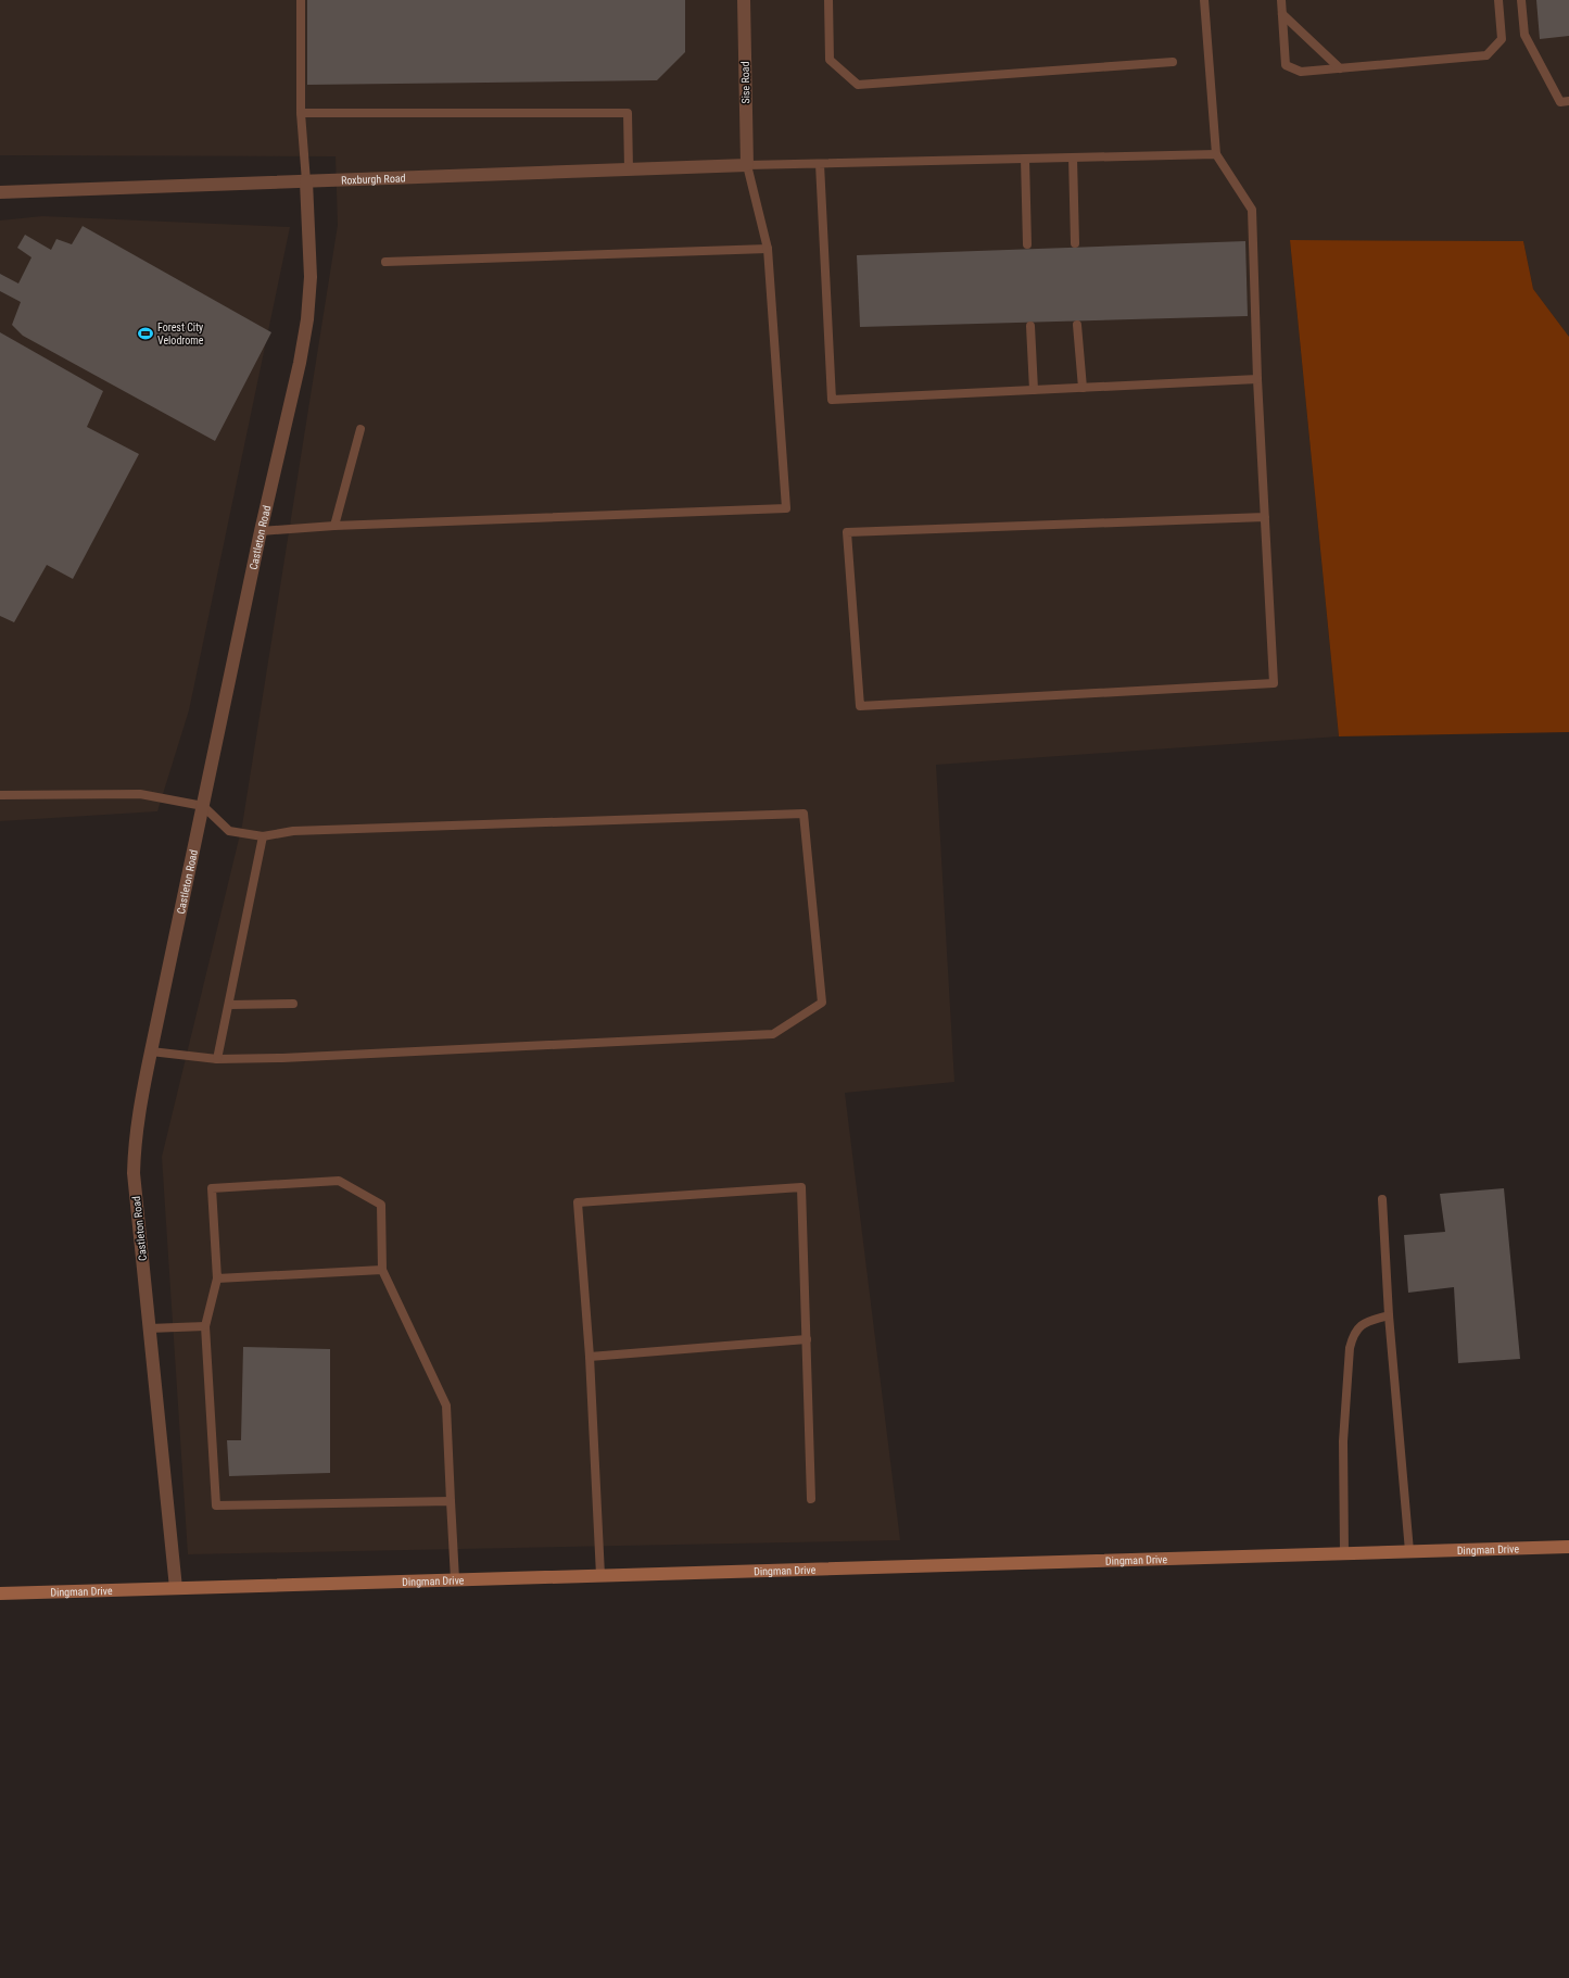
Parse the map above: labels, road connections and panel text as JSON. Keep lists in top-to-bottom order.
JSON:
{
  "streets": {
    "main road": ["Dingman Drive"],
    "street": ["Sise Road", "Roxburgh Road", "Castleton Road"]
  },
  "crossings": [
    ["Sise Road", "Roxburgh Road"],
    ["Roxburgh Road", "Castleton Road"],
    ["Castleton Road", "Dingman Drive"]
  ],
  "places": {
    "sports": ["Forest City Velodrome"]
  }
}
